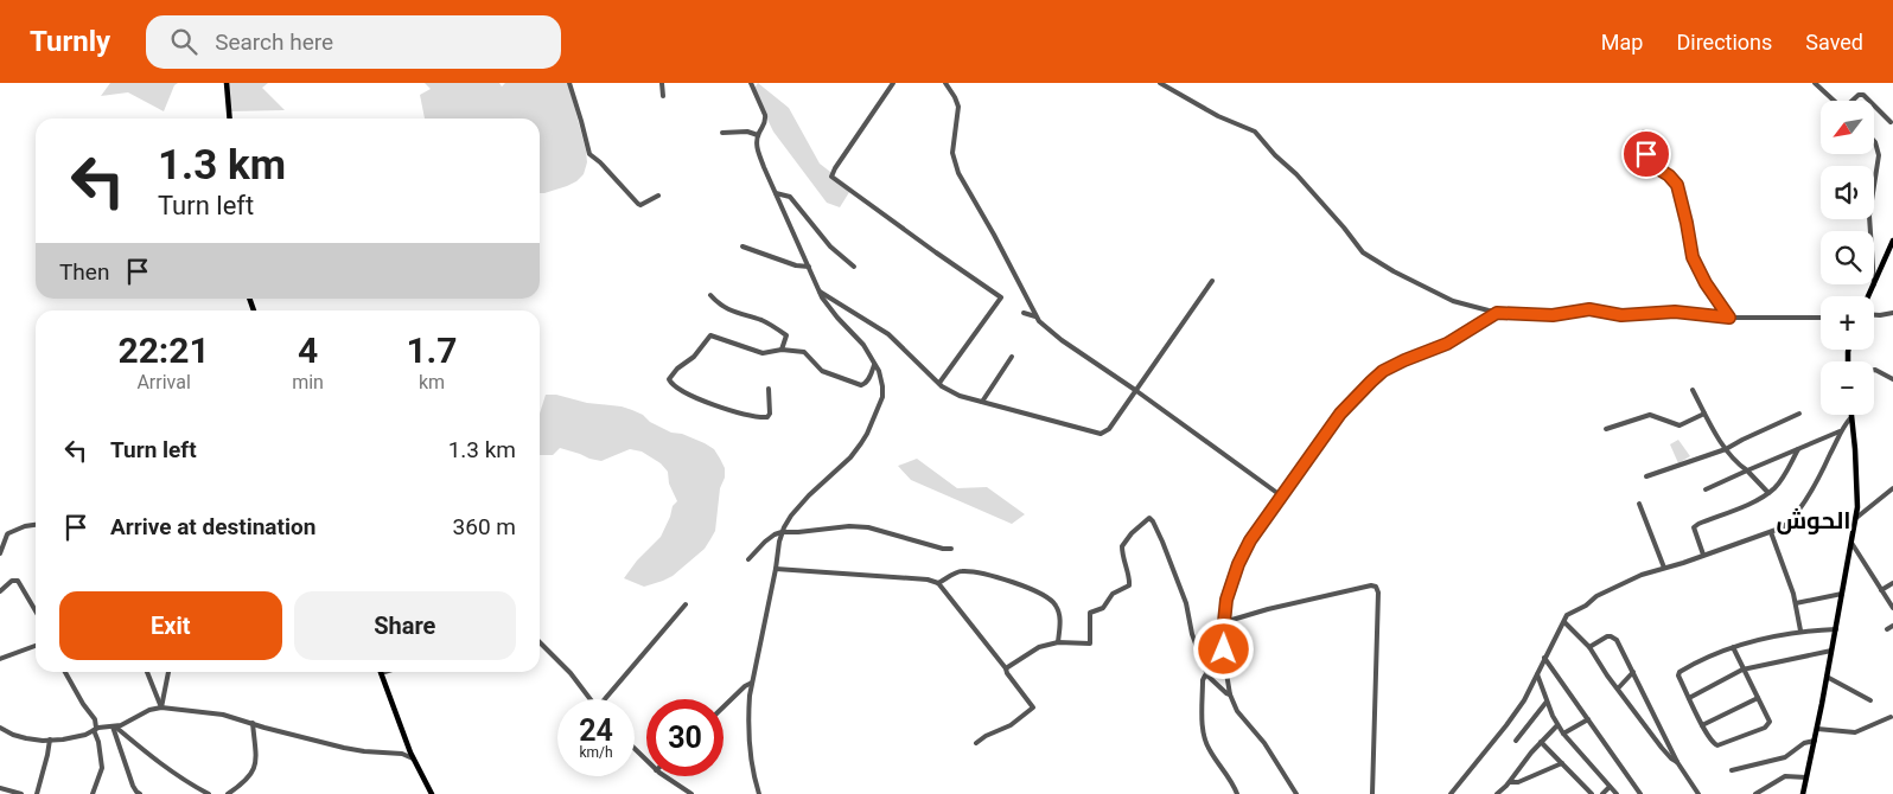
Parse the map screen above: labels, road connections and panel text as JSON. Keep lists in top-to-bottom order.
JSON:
{
  "districts": ["الحوش"],
  "north": "bottom left",
  "page": {
    "header": "Turnly",
    "search": "Search here",
    "nav": ["Map", "Directions", "Saved"],
    "map_buttons": ["+", "−"],
    "turn": ["1.3 km", "Turn left"],
    "then": "Then",
    "eta": [
      "22:21",
      "Arrival",
      "4",
      "min",
      "1.7",
      "km"
    ],
    "list": [
      {
        "name": "Turn left",
        "value": "1.3 km"
      },
      {
        "name": "Arrive at destination",
        "value": "360 m"
      }
    ],
    "buttons": ["Exit", "Share"],
    "speed": "24 km/h",
    "limit": "30"
  }
}
